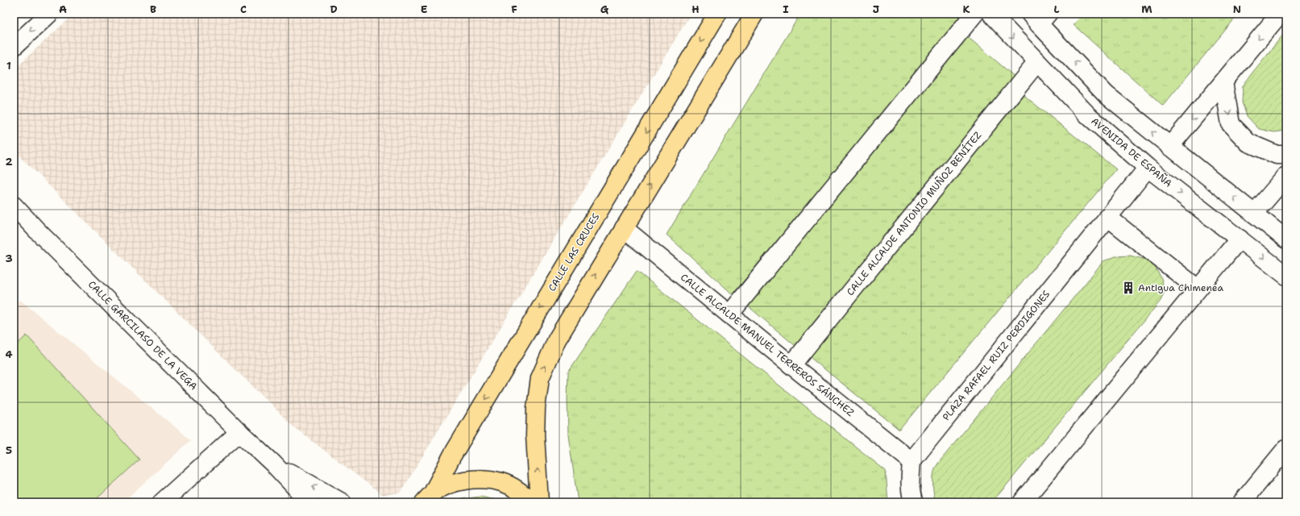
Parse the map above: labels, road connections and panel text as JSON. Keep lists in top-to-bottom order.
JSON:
{
  "streets": {
    "main road": ["CALLE LAS CRUCES"],
    "street": [
      "AVENIDA DE ESPAÑA",
      "CALLE ALCALDE ANTONIO MUÑOZ BENÍTEZ",
      "CALLE GARCILASO DE LA VEGA",
      "CALLE ALCALDE MANUEL TERREROS SÁNCHEZ",
      "PLAZA RAFAEL RUIZ PERDIGONES"
    ]
  },
  "crossings": [
    ["AVENIDA DE ESPAÑA", "CALLE ALCALDE ANTONIO MUÑOZ BENÍTEZ"],
    ["AVENIDA DE ESPAÑA", "PLAZA RAFAEL RUIZ PERDIGONES"],
    ["CALLE ALCALDE ANTONIO MUÑOZ BENÍTEZ", "CALLE ALCALDE MANUEL TERREROS SÁNCHEZ"],
    ["CALLE ALCALDE MANUEL TERREROS SÁNCHEZ", "PLAZA RAFAEL RUIZ PERDIGONES"]
  ],
  "places": {
    "building": ["Antigua Chimenea"]
  },
  "grid": {
    "columns": [
      "A",
      "B",
      "C",
      "D",
      "E",
      "F",
      "G",
      "H",
      "I",
      "J",
      "K",
      "L",
      "M",
      "N"
    ],
    "rows": [
      "1",
      "2",
      "3",
      "4",
      "5"
    ]
  }
}
